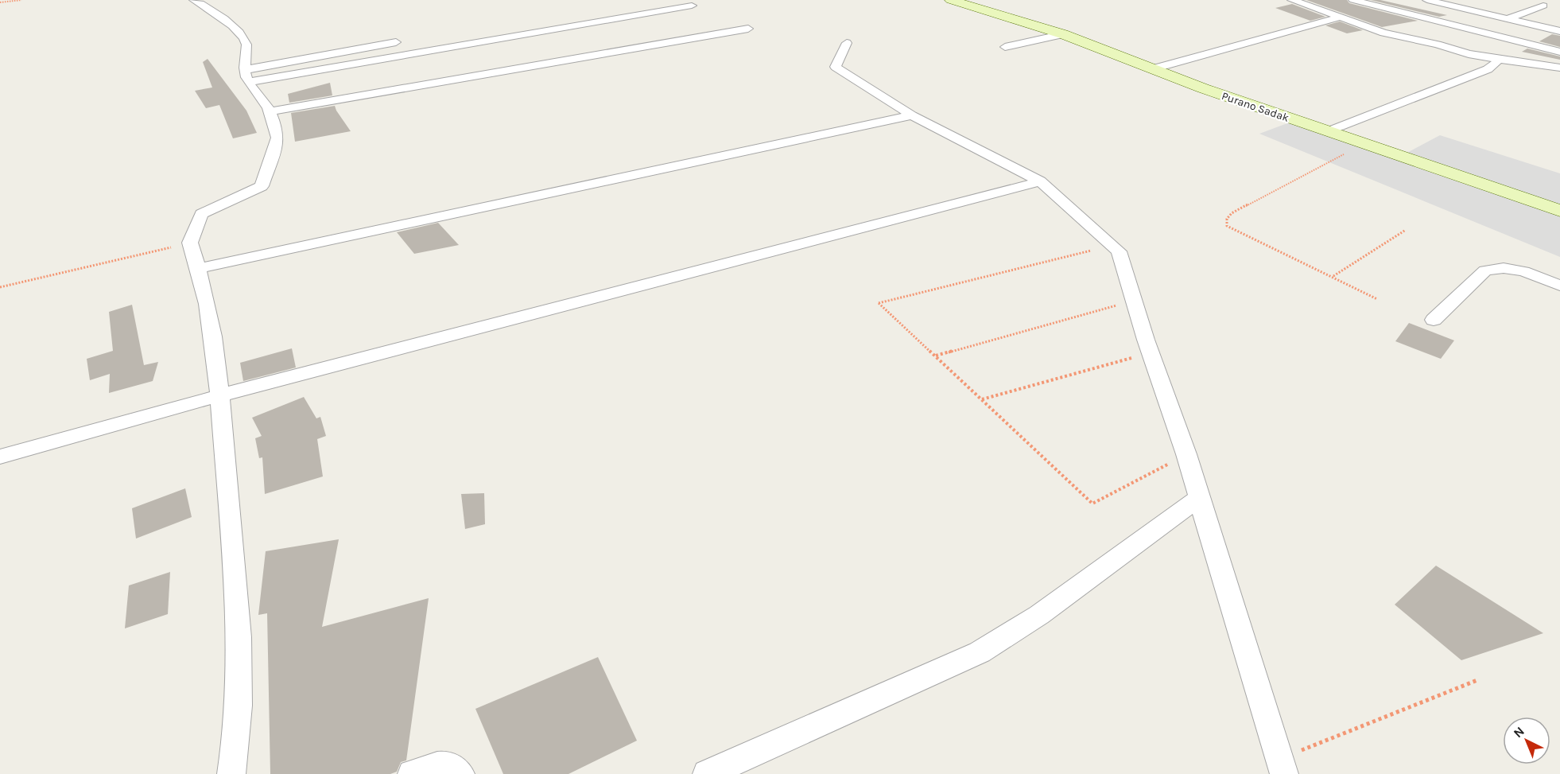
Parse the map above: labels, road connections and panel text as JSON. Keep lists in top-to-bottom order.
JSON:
{
  "streets": {
    "main road": ["Purano Sadak"]
  },
  "north": "top left"
}
